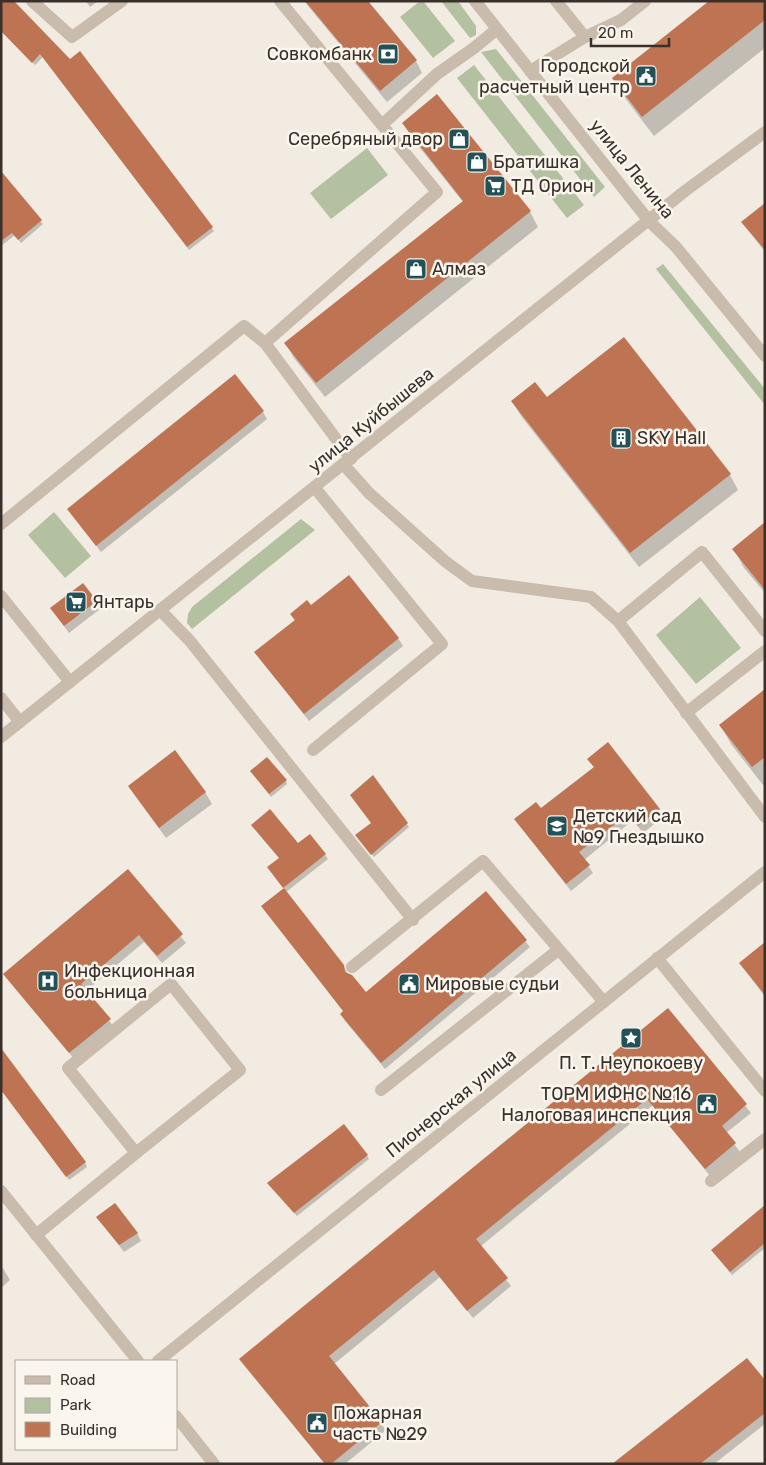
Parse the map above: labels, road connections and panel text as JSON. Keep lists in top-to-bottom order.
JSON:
{
  "streets": {
    "street": ["улица Ленина", "улица Куйбышева", "Пионерская улица"]
  },
  "crossings": [
    ["улица Ленина", "улица Куйбышева"]
  ],
  "places": {
    "bank": ["Совкомбанк"],
    "public building": [
      "Городской расчетный центр",
      "Мировые судьи",
      "ТОРМ ИФНС №16 Налоговая инспекция",
      "Пожарная часть №29"
    ],
    "shop": ["Серебряный двор", "Братишка", "Алмаз"],
    "supermarket": ["ТД Орион", "Янтарь"],
    "building": ["SKY Hall"],
    "school or university": ["Детский сад №9 Гнездышко"],
    "hospital": ["Инфекционная больница"],
    "place": ["П. Т. Неупокоеву"]
  },
  "legend": ["Road", "Park", "Building"],
  "scale_bar": "20 m"
}
